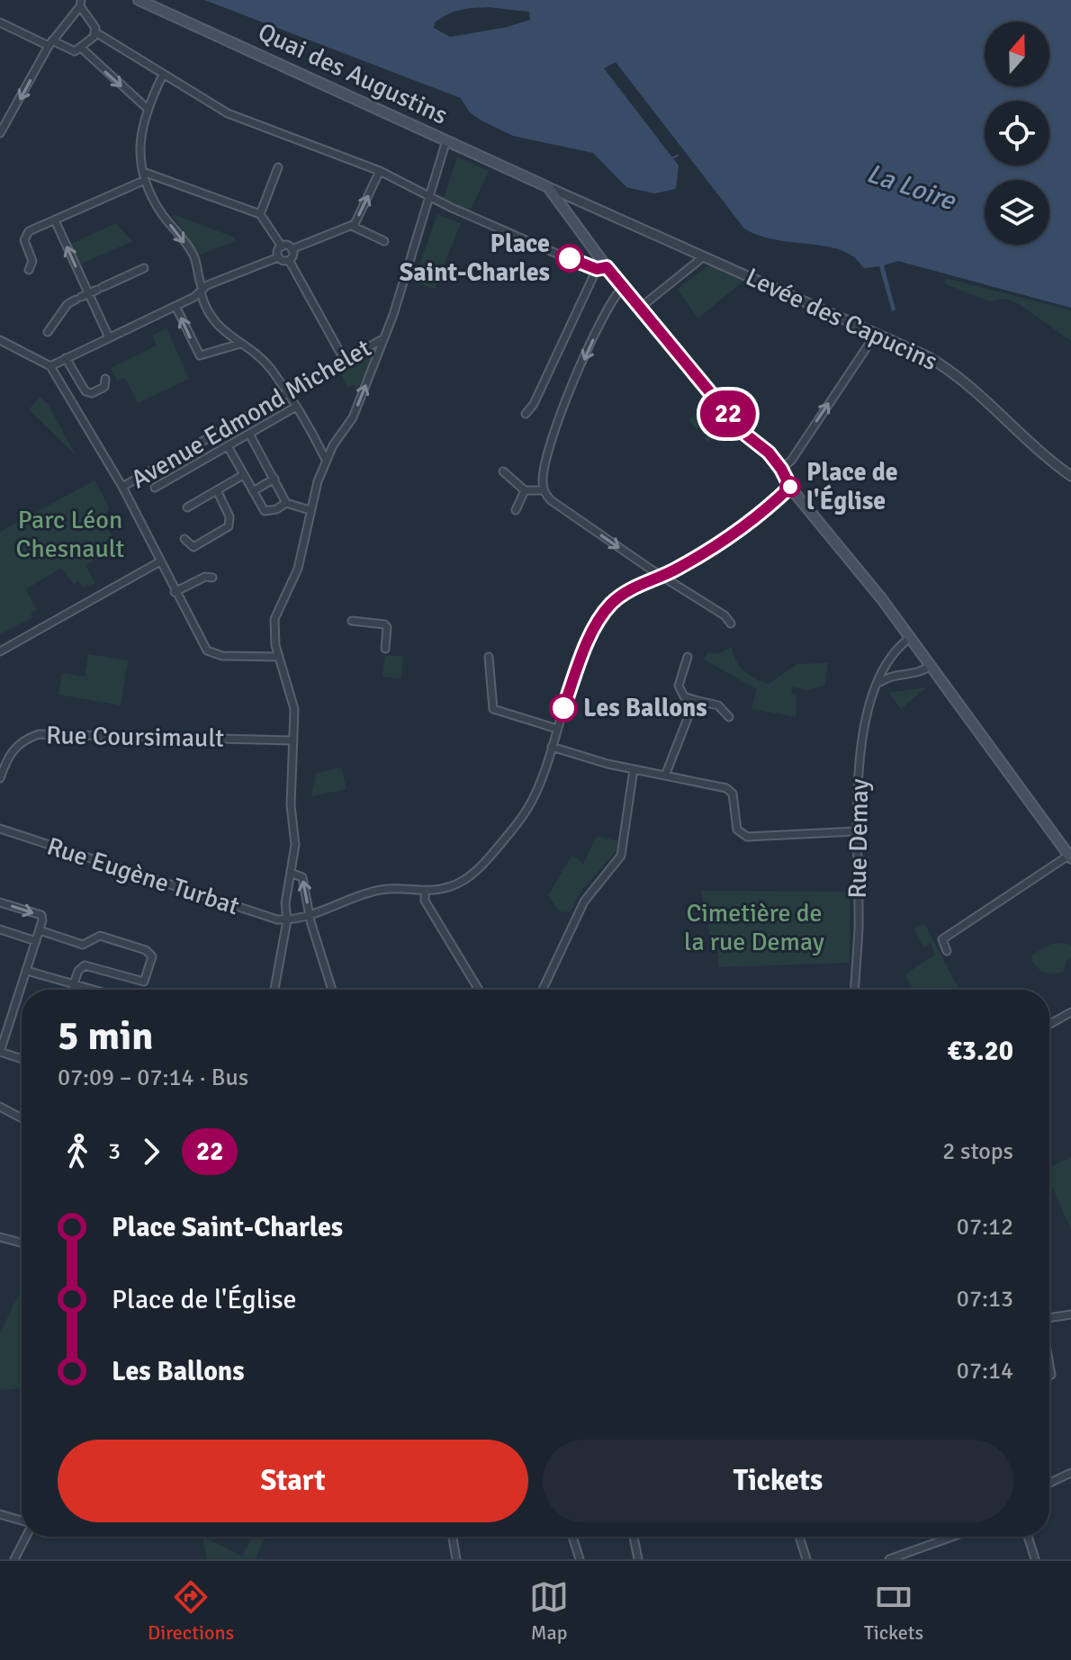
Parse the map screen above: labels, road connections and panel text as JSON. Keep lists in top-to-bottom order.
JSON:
{
  "streets": {
    "main road": ["Quai des Augustins"],
    "street": [
      "Levée des Capucins",
      "Avenue Edmond Michelet",
      "Rue Coursimault",
      "Rue Demay",
      "Rue Eugène Turbat"
    ]
  },
  "crossings": [
    ["Quai des Augustins", "Levée des Capucins"]
  ],
  "water": ["La Loire"],
  "parks": ["Parc Léon Chesnault", "Cimetière de la rue Demay"],
  "places": ["Place Saint-Charles", "Place de l'Église", "Les Ballons"],
  "lines": ["bus line 22"],
  "north": "top",
  "page": {
    "on_map": "22",
    "heading": ["5 min", "07:09 – 07:14 · Bus", "€3.20"],
    "legs": ["3", "22", "2 stops"],
    "list": [
      {
        "name": "Place Saint-Charles",
        "value": "07:12"
      },
      {
        "name": "Place de l'Église",
        "value": "07:13"
      },
      {
        "name": "Les Ballons",
        "value": "07:14"
      }
    ],
    "buttons": ["Start", "Tickets"],
    "tabs": ["Directions", "Map", "Tickets"]
  }
}
